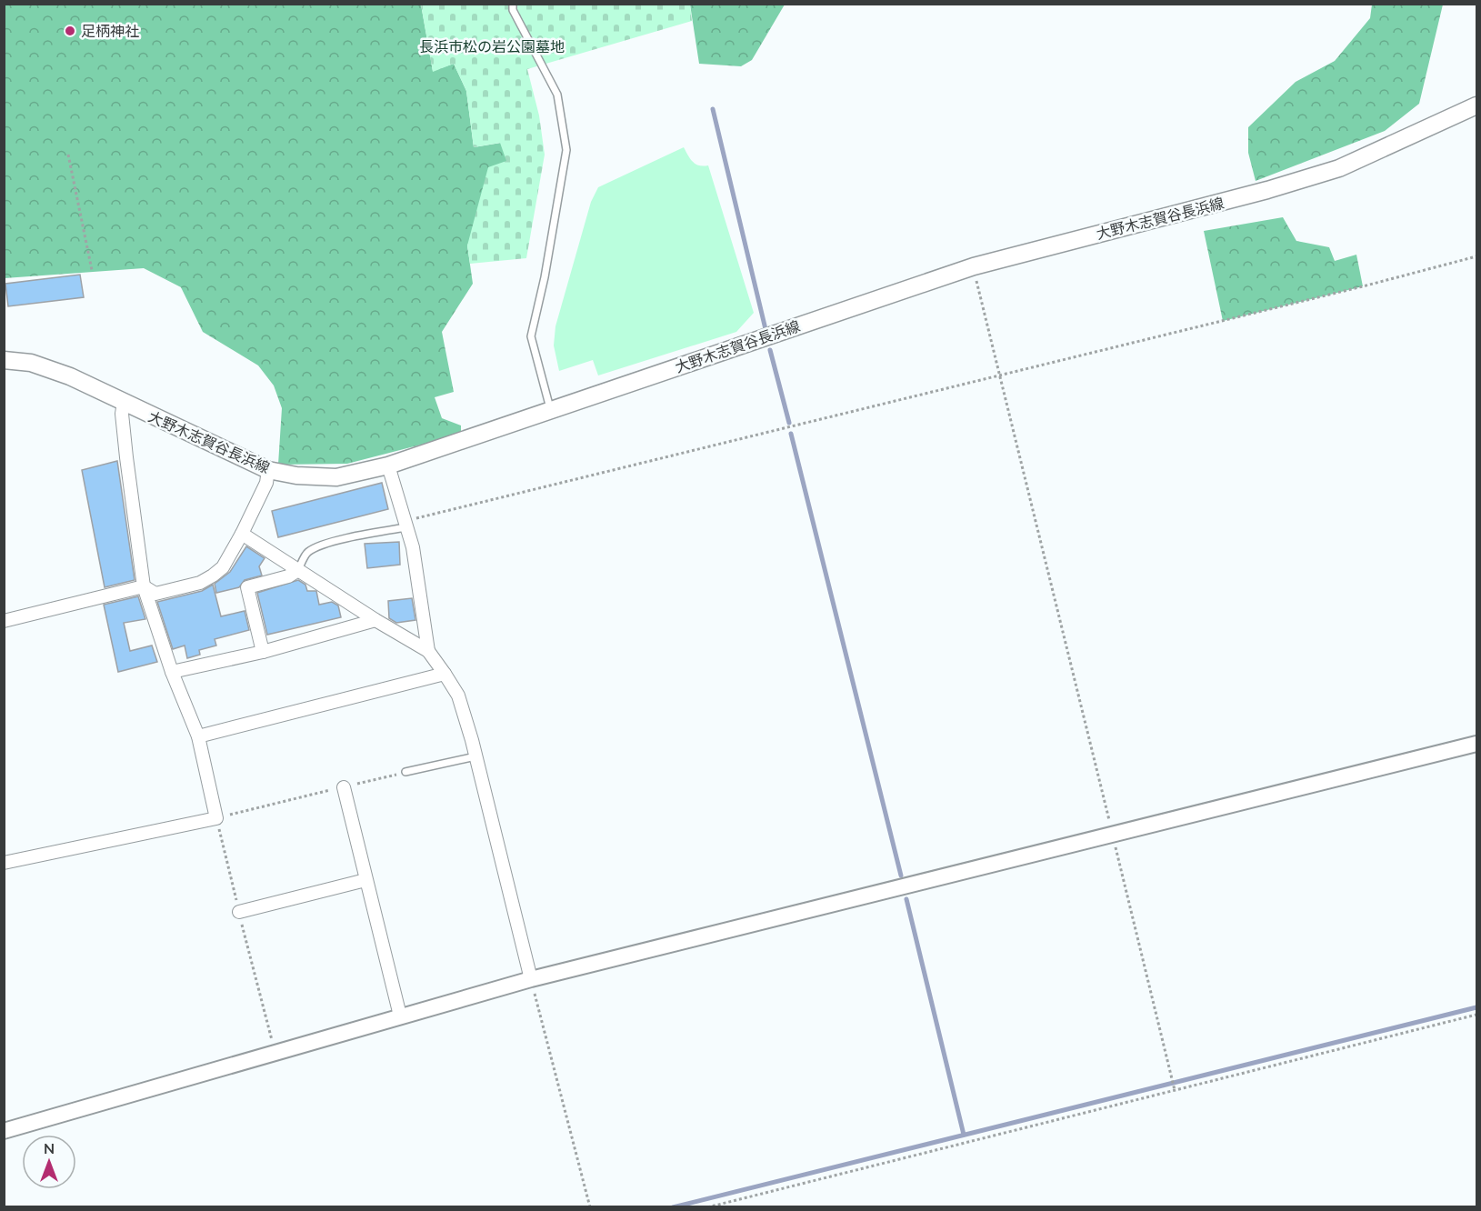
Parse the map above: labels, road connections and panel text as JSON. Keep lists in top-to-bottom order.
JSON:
{
  "streets": {
    "main road": ["大野木志賀谷長浜線"]
  },
  "parks": ["長浜市松の岩公園墓地"],
  "places": ["足柄神社"],
  "north": "top"
}
